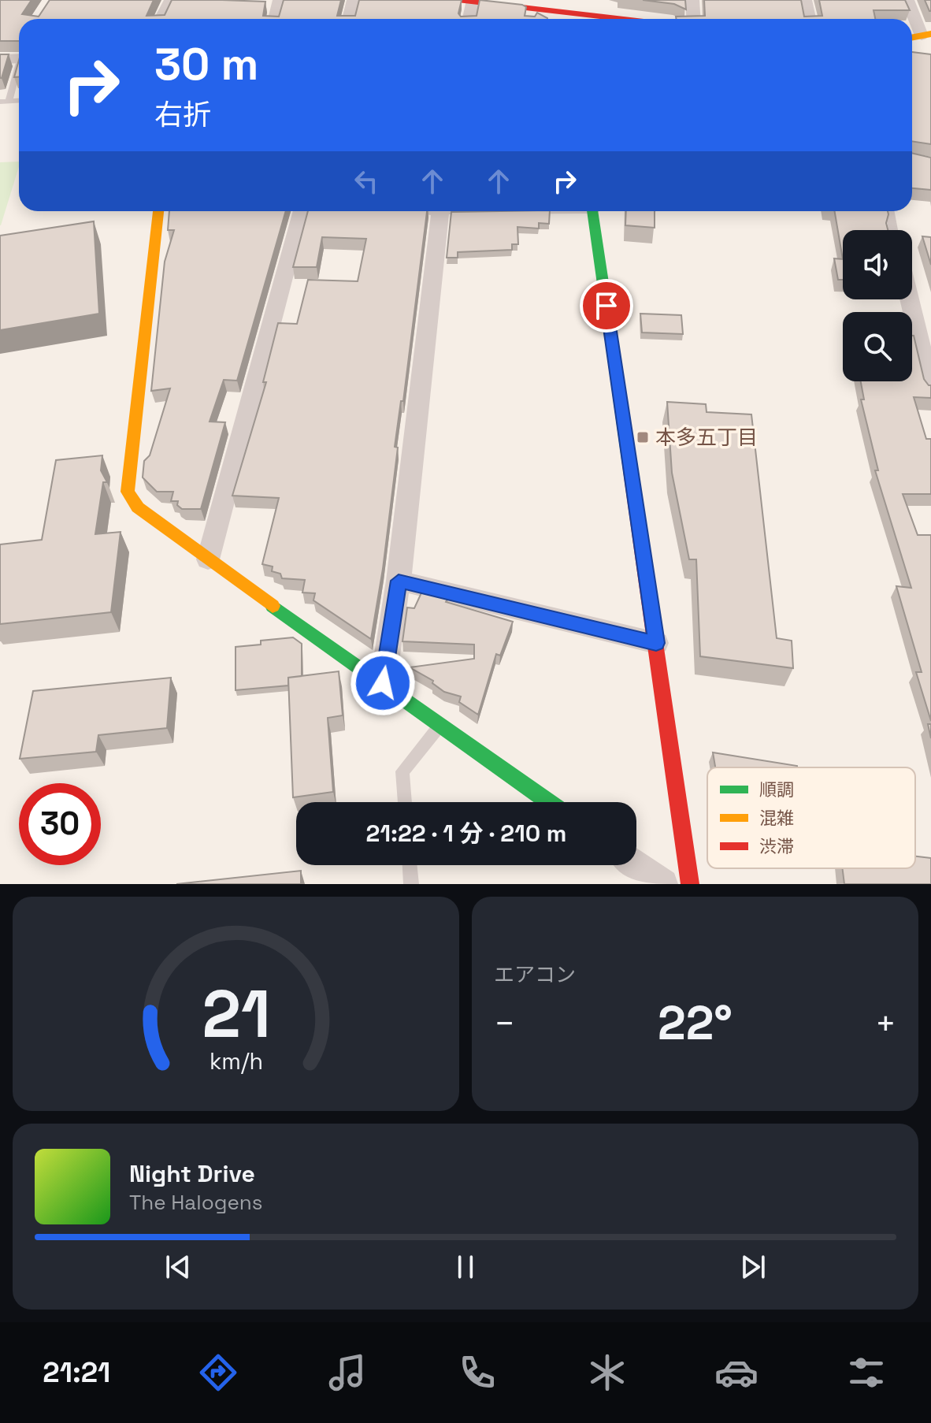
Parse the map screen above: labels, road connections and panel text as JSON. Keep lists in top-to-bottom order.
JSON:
{
  "places": {
    "transit": ["本多五丁目"]
  },
  "legend": ["順調", "混雑", "渋滞"],
  "page": {
    "turn": ["30 m", "右折"],
    "limit": "30",
    "trip": "21:22 · 1 分 · 210 m",
    "tile": "エアコン",
    "heat": ["−", "22°", "+"],
    "song": ["Night Drive", "The Halogens"],
    "tabs": "21:21",
    "gauge": ["21", "km/h"]
  }
}
